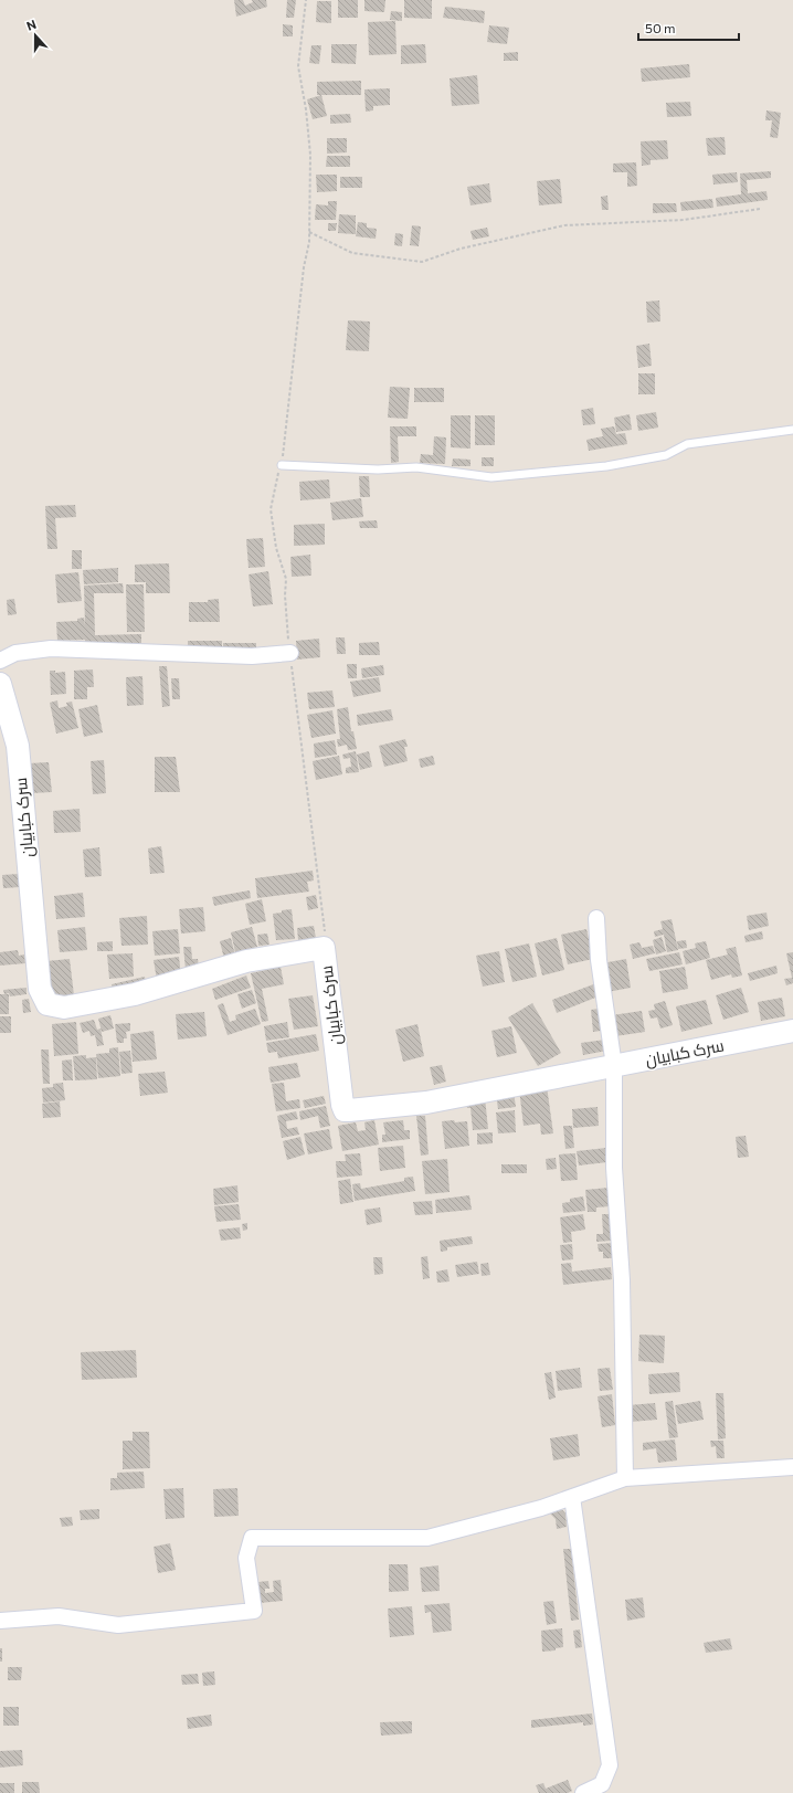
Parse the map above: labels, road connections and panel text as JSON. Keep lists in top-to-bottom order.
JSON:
{
  "streets": {
    "street": ["سرک کبابیان"]
  },
  "scale_bar": "50 m",
  "north": "top"
}
